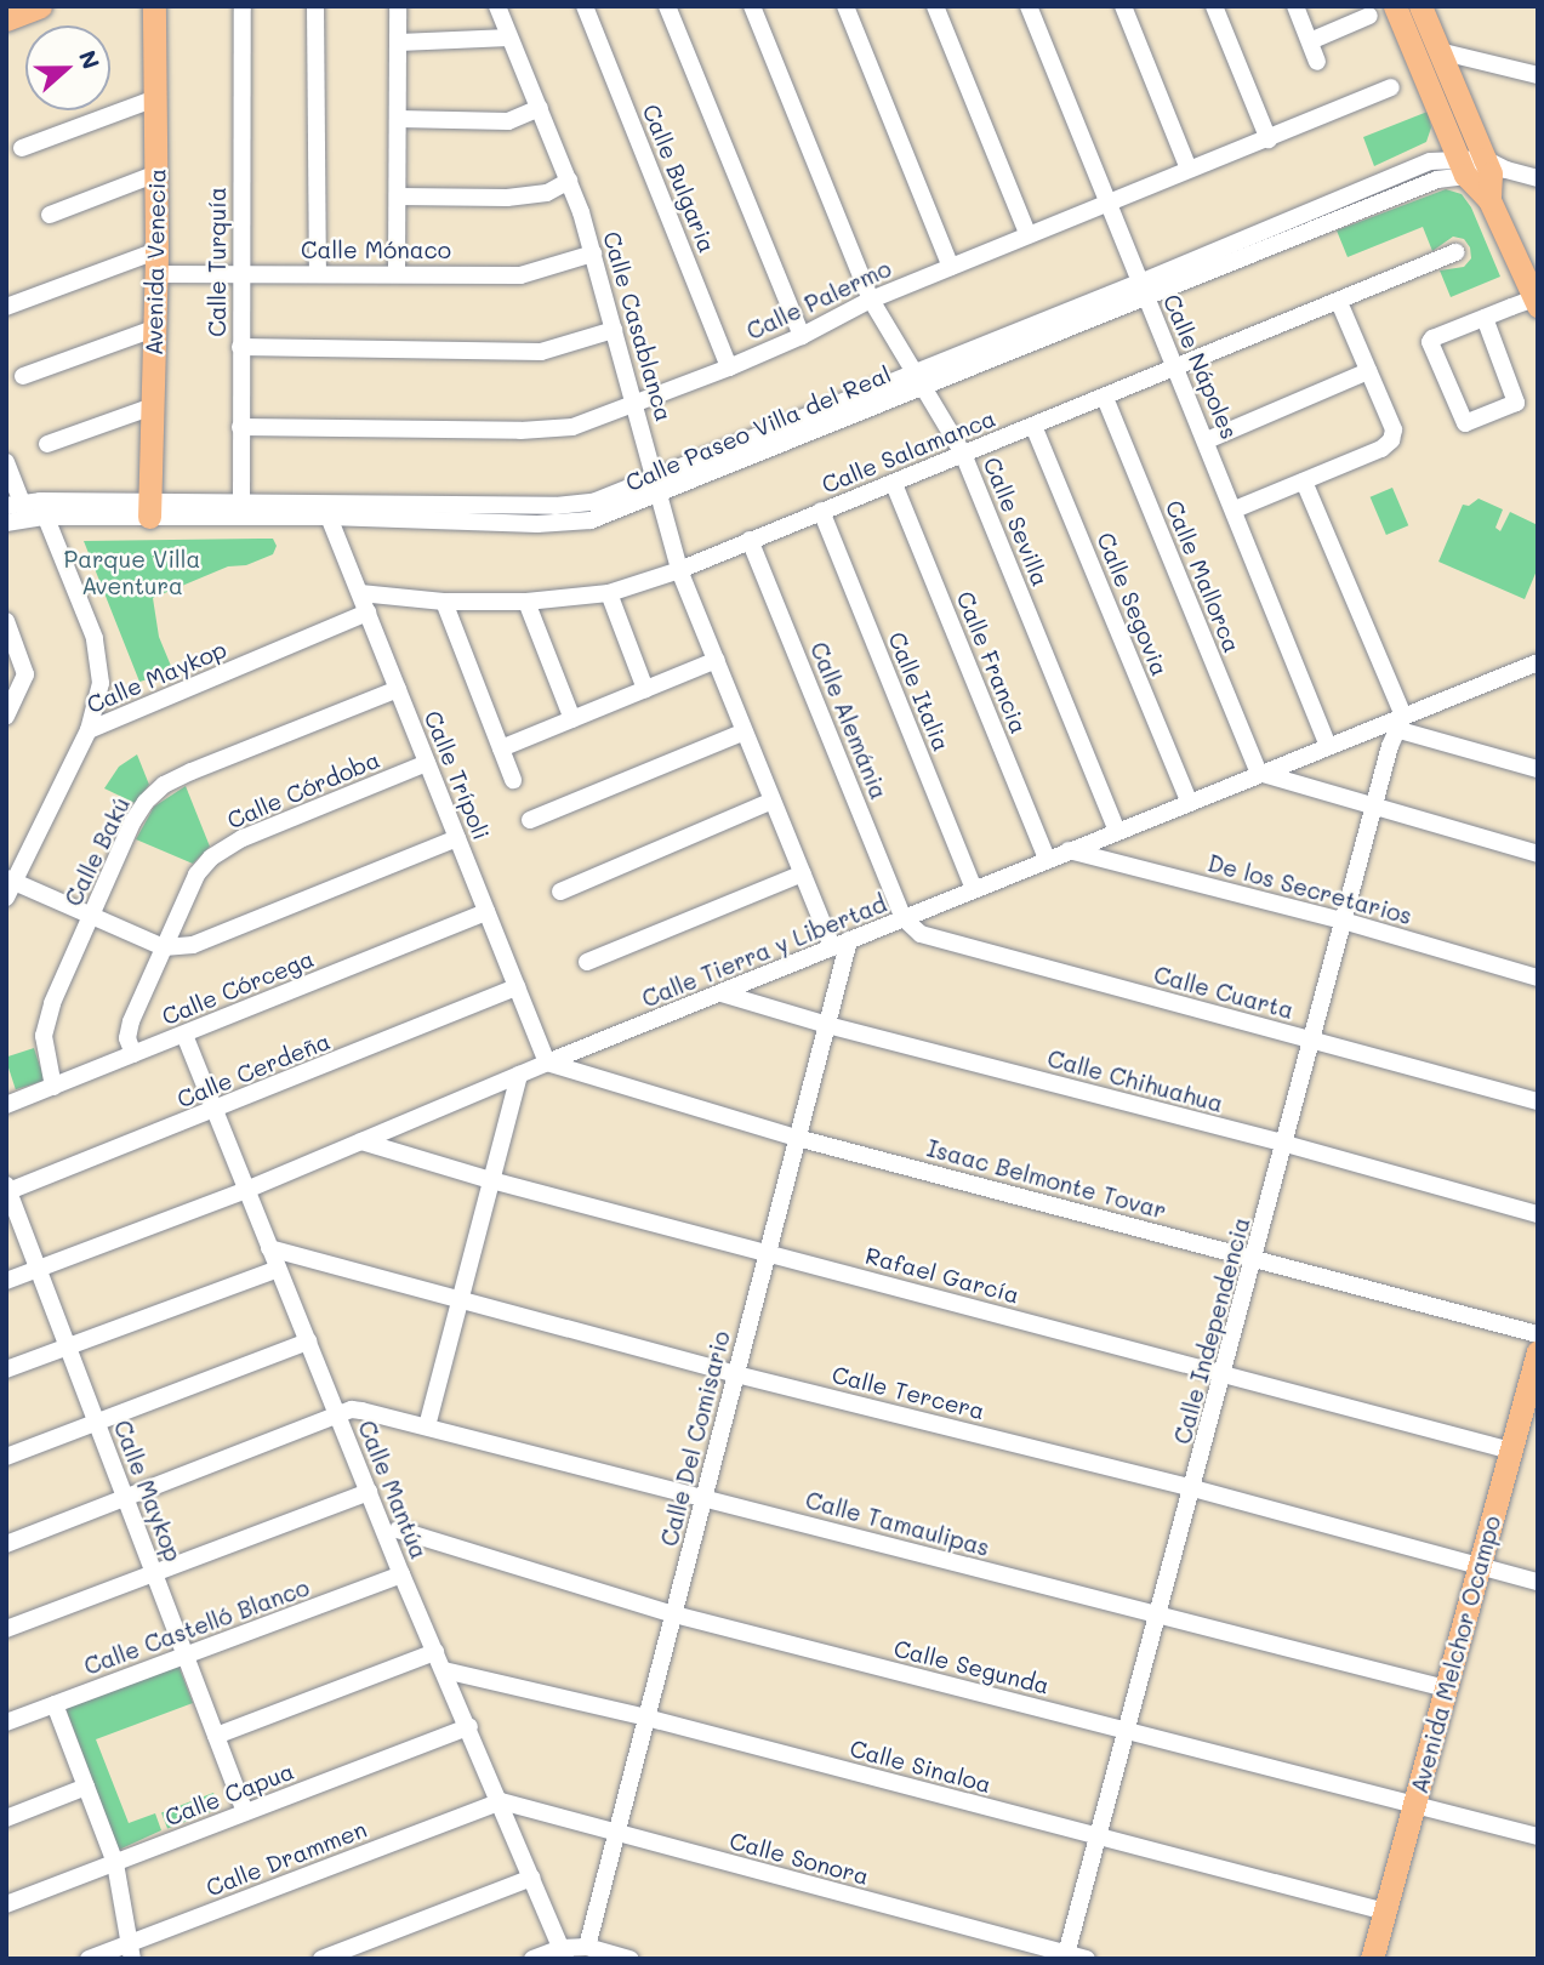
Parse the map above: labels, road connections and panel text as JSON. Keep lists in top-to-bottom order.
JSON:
{
  "streets": {
    "main road": ["Avenida Venecia", "Avenida Melchor Ocampo"],
    "street": [
      "Calle Bulgaria",
      "Calle Mónaco",
      "Calle Turquía",
      "Calle Palermo",
      "Calle Casablanca",
      "Calle Nápoles",
      "Calle Paseo Villa del Real",
      "Calle Salamanca",
      "Calle Sevilla",
      "Calle Mallorca",
      "Calle Segovia",
      "Calle Francia",
      "Calle Maykop",
      "Calle Italia",
      "Calle Alemánia",
      "Calle Trípoli",
      "Calle Córdoba",
      "Calle Bakú",
      "De los Secretarios",
      "Calle Tierra y Libertad",
      "Calle Córcega",
      "Calle Cuarta",
      "Calle Cerdeña",
      "Calle Chihuahua",
      "Isaac Belmonte Tovar",
      "Rafael García",
      "Calle Independencia",
      "Calle Tercera",
      "Calle Del Comisario",
      "Calle Mantúa",
      "Calle Tamaulipas",
      "Calle Castelló Blanco",
      "Calle Segunda",
      "Calle Sinaloa",
      "Calle Capua",
      "Calle Drammen",
      "Calle Sonora"
    ]
  },
  "crossings": [
    ["Calle Bulgaria", "Calle Palermo"],
    ["Calle Mónaco", "Avenida Venecia"],
    ["Calle Mónaco", "Calle Turquía"],
    ["Calle Mónaco", "Calle Casablanca"],
    ["Avenida Venecia", "Calle Paseo Villa del Real"],
    ["Calle Turquía", "Calle Palermo"],
    ["Calle Turquía", "Calle Paseo Villa del Real"],
    ["Calle Palermo", "Calle Casablanca"],
    ["Calle Palermo", "Calle Nápoles"],
    ["Calle Palermo", "Calle Sevilla"],
    ["Calle Casablanca", "Calle Paseo Villa del Real"],
    ["Calle Casablanca", "Calle Salamanca"],
    ["Calle Casablanca", "Calle Tierra y Libertad"],
    ["Calle Nápoles", "Calle Paseo Villa del Real"],
    ["Calle Nápoles", "Calle Salamanca"],
    ["Calle Nápoles", "Calle Tierra y Libertad"],
    ["Calle Paseo Villa del Real", "Calle Sevilla"],
    ["Calle Paseo Villa del Real", "Calle Trípoli"],
    ["Calle Salamanca", "Calle Sevilla"],
    ["Calle Salamanca", "Calle Mallorca"],
    ["Calle Salamanca", "Calle Segovia"],
    ["Calle Salamanca", "Calle Francia"],
    ["Calle Salamanca", "Calle Italia"],
    ["Calle Salamanca", "Calle Alemánia"],
    ["Calle Salamanca", "Calle Trípoli"],
    ["Calle Sevilla", "Calle Tierra y Libertad"],
    ["Calle Mallorca", "Calle Tierra y Libertad"],
    ["Calle Segovia", "Calle Tierra y Libertad"],
    ["Calle Francia", "Calle Tierra y Libertad"],
    ["Calle Maykop", "Calle Trípoli"],
    ["Calle Maykop", "Calle Tierra y Libertad"],
    ["Calle Maykop", "Calle Cerdeña"],
    ["Calle Maykop", "Calle Castelló Blanco"],
    ["Calle Maykop", "Calle Capua"],
    ["Calle Italia", "Calle Tierra y Libertad"],
    ["Calle Alemánia", "Calle Tierra y Libertad"],
    ["Calle Alemánia", "Calle Cuarta"],
    ["Calle Trípoli", "Calle Córdoba"],
    ["Calle Trípoli", "Calle Bakú"],
    ["Calle Trípoli", "Calle Tierra y Libertad"],
    ["Calle Trípoli", "Calle Córcega"],
    ["Calle Trípoli", "Calle Cerdeña"],
    ["Calle Trípoli", "Isaac Belmonte Tovar"],
    ["Calle Córdoba", "Calle Córcega"],
    ["Calle Bakú", "Calle Córcega"],
    ["De los Secretarios", "Calle Tierra y Libertad"],
    ["De los Secretarios", "Calle Independencia"],
    ["Calle Tierra y Libertad", "Calle Cuarta"],
    ["Calle Tierra y Libertad", "Calle Chihuahua"],
    ["Calle Tierra y Libertad", "Isaac Belmonte Tovar"],
    ["Calle Tierra y Libertad", "Rafael García"],
    ["Calle Tierra y Libertad", "Calle Independencia"],
    ["Calle Tierra y Libertad", "Calle Del Comisario"],
    ["Calle Tierra y Libertad", "Calle Mantúa"],
    ["Calle Córcega", "Calle Mantúa"],
    ["Calle Cuarta", "Calle Independencia"],
    ["Calle Cerdeña", "Calle Mantúa"],
    ["Calle Chihuahua", "Calle Independencia"],
    ["Calle Chihuahua", "Calle Del Comisario"],
    ["Isaac Belmonte Tovar", "Calle Independencia"],
    ["Isaac Belmonte Tovar", "Calle Del Comisario"],
    ["Rafael García", "Calle Independencia"],
    ["Rafael García", "Calle Del Comisario"],
    ["Rafael García", "Avenida Melchor Ocampo"],
    ["Calle Independencia", "Calle Tercera"],
    ["Calle Independencia", "Calle Tamaulipas"],
    ["Calle Independencia", "Calle Segunda"],
    ["Calle Independencia", "Calle Sinaloa"],
    ["Calle Independencia", "Calle Sonora"],
    ["Calle Tercera", "Calle Del Comisario"],
    ["Calle Tercera", "Calle Mantúa"],
    ["Calle Tercera", "Avenida Melchor Ocampo"],
    ["Calle Del Comisario", "Calle Tamaulipas"],
    ["Calle Del Comisario", "Calle Segunda"],
    ["Calle Del Comisario", "Calle Sinaloa"],
    ["Calle Del Comisario", "Calle Sonora"],
    ["Calle Mantúa", "Calle Tamaulipas"],
    ["Calle Mantúa", "Calle Castelló Blanco"],
    ["Calle Mantúa", "Calle Sinaloa"],
    ["Calle Mantúa", "Calle Capua"],
    ["Calle Mantúa", "Calle Drammen"],
    ["Calle Mantúa", "Calle Sonora"],
    ["Calle Tamaulipas", "Avenida Melchor Ocampo"],
    ["Avenida Melchor Ocampo", "Calle Segunda"],
    ["Avenida Melchor Ocampo", "Calle Sinaloa"],
    ["Calle Drammen", "Calle Sonora"]
  ],
  "parks": ["Parque Villa Aventura"],
  "north": "right"
}
